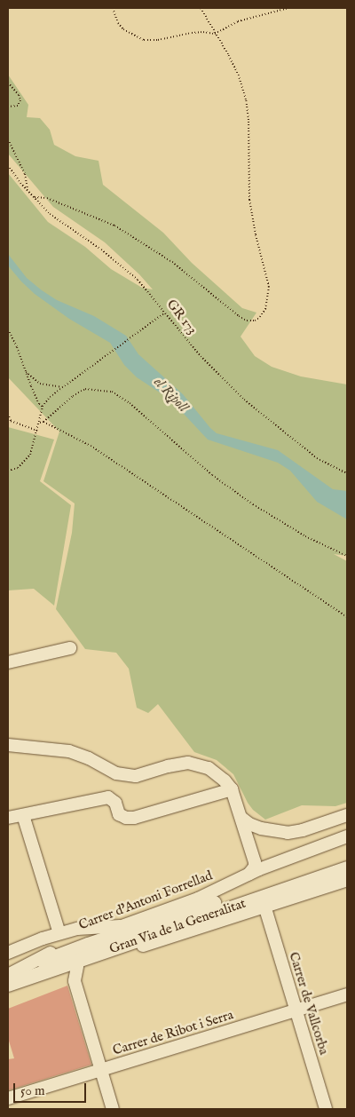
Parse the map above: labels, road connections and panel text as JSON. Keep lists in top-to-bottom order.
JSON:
{
  "streets": {
    "street": [
      "Carrer d'Antoni Forrellad",
      "Gran Via de la Generalitat",
      "Carrer de Vallcorba",
      "Carrer de Ribot i Serra"
    ],
    "path": ["GR 173"]
  },
  "crossings": [
    ["Carrer d'Antoni Forrellad", "Gran Via de la Generalitat"],
    ["Carrer de Vallcorba", "Carrer de Ribot i Serra"]
  ],
  "water": ["el Ripoll"],
  "scale_bar": "50 m"
}
